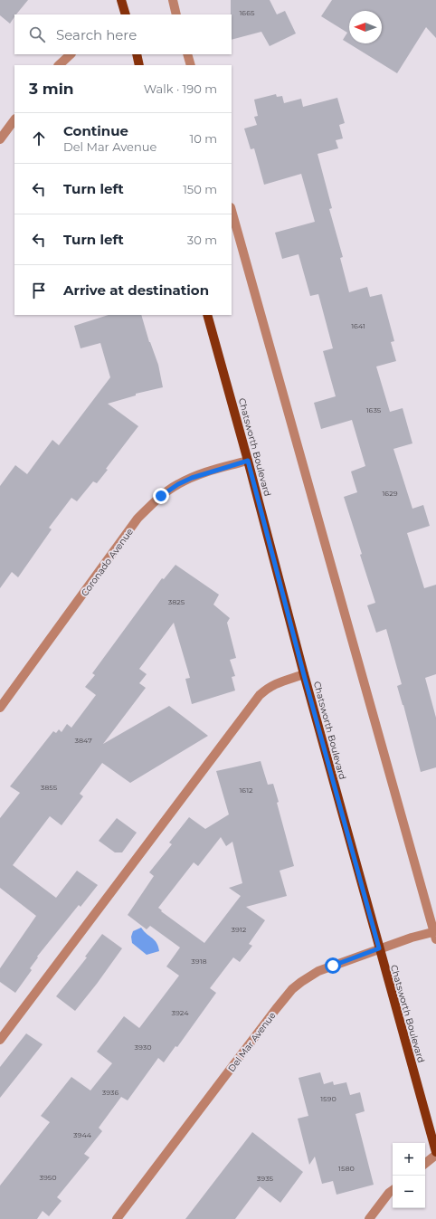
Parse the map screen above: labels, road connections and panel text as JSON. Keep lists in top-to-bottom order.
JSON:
{
  "streets": {
    "main road": ["Chatsworth Boulevard"],
    "street": ["Coronado Avenue", "Del Mar Avenue"]
  },
  "crossings": [
    ["Chatsworth Boulevard", "Coronado Avenue"],
    ["Chatsworth Boulevard", "Del Mar Avenue"]
  ],
  "house_numbers": [
    "1665",
    "1641",
    "1635",
    "1629",
    "3825",
    "3847",
    "3855",
    "1612",
    "3912",
    "3918",
    "3924",
    "3930",
    "3936",
    "1590",
    "3944",
    "1580",
    "3950",
    "3935"
  ],
  "north": "left",
  "page": {
    "search": "Search here",
    "heading": ["3 min", "Walk · 190 m"],
    "list": [
      ["Continue", "Del Mar Avenue", "10 m"],
      ["Turn left", "150 m"],
      ["Turn left", "30 m"],
      "Arrive at destination"
    ],
    "map_buttons": ["+", "−"]
  }
}
